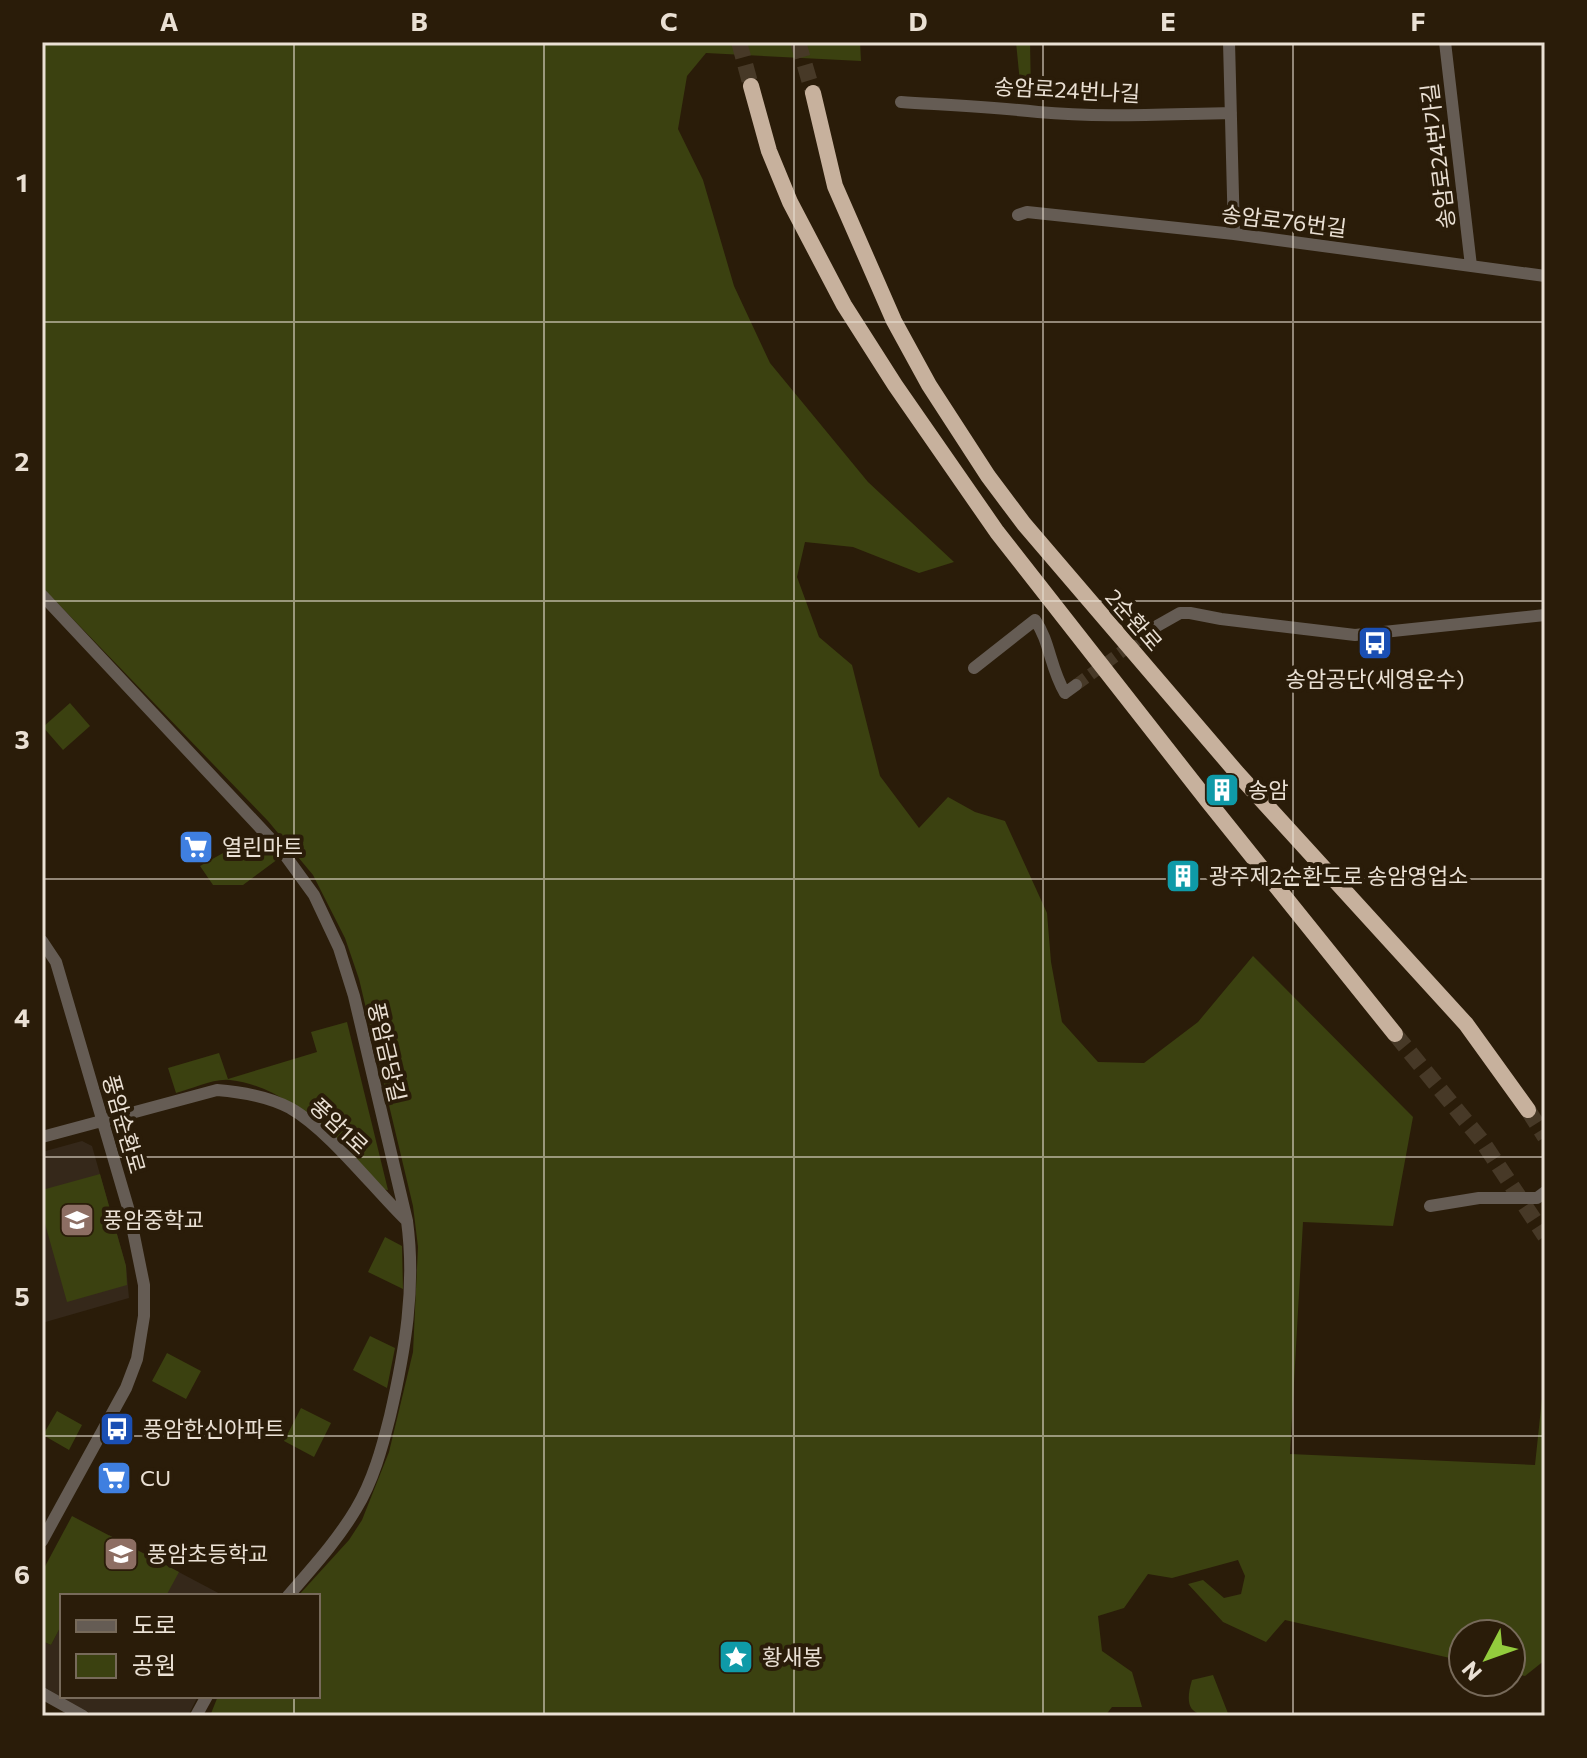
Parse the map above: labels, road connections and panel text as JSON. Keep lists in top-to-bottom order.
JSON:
{
  "streets": {
    "highway": ["2순환로"],
    "street": [
      "송암로24번나길",
      "송암로24번가길",
      "송암로76번길",
      "풍암금당길",
      "풍암순환로",
      "풍암1로"
    ]
  },
  "crossings": [
    ["송암로24번가길", "송암로76번길"],
    ["풍암금당길", "풍암1로"],
    ["풍암순환로", "풍암1로"]
  ],
  "places": {
    "bus stop": ["송암공단(세영운수)", "풍암한신아파트"],
    "building": ["송암", "광주제2순환도로 송암영업소"],
    "supermarket": ["열린마트", "CU"],
    "school or university": ["풍암중학교", "풍암초등학교"],
    "place": ["황새봉"]
  },
  "legend": ["도로", "공원"],
  "north": "bottom left",
  "grid": {
    "columns": [
      "A",
      "B",
      "C",
      "D",
      "E",
      "F"
    ],
    "rows": [
      "1",
      "2",
      "3",
      "4",
      "5",
      "6"
    ]
  }
}
